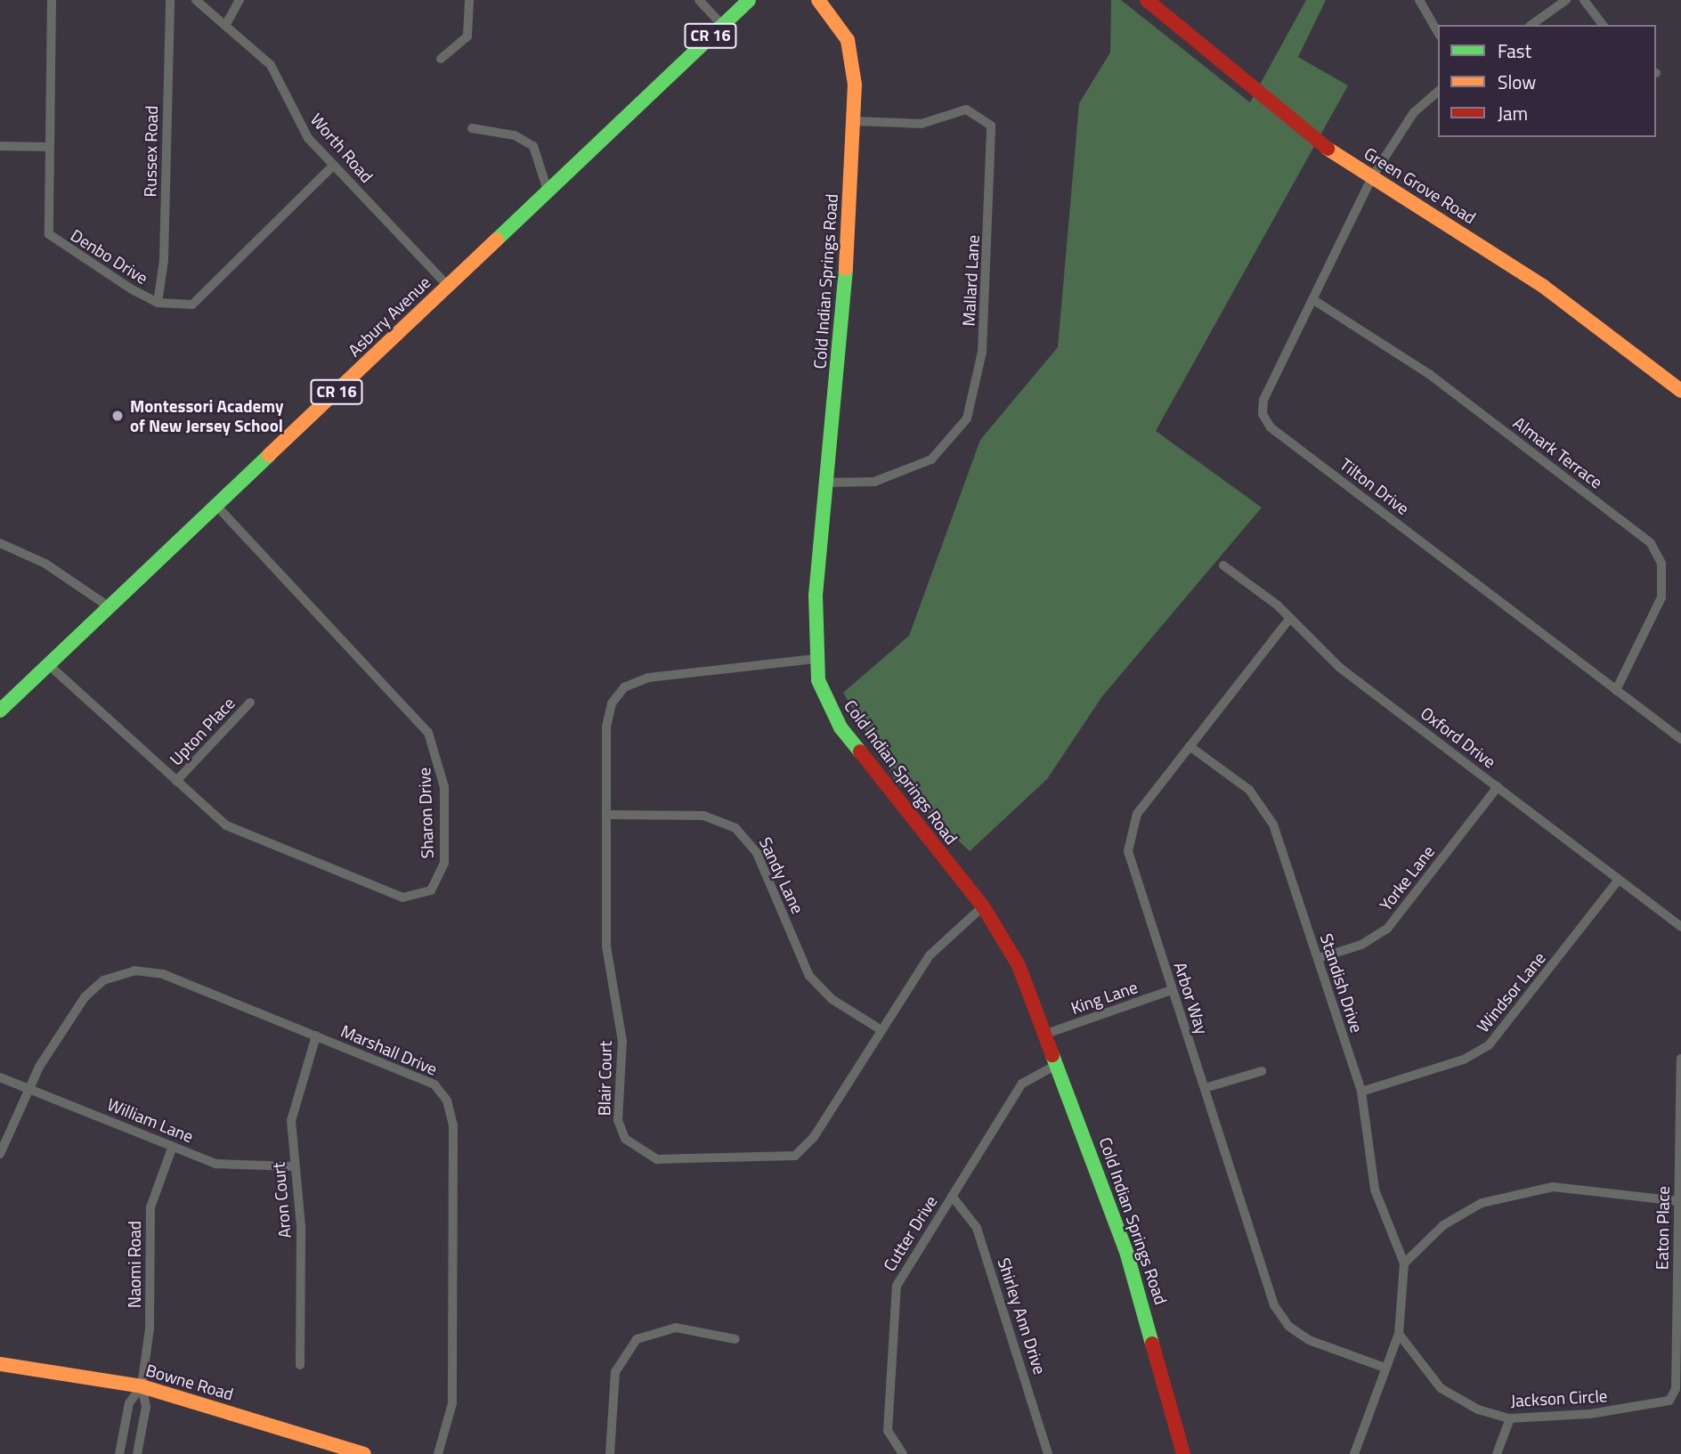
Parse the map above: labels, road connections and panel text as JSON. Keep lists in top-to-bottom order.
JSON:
{
  "streets": {
    "street": [
      "CR 16",
      "Worth Road",
      "Russex Road",
      "Green Grove Road",
      "Denbo Drive",
      "Mallard Lane",
      "Cold Indian Springs Road",
      "Asbury Avenue",
      "Almark Terrace",
      "Tilton Drive",
      "Upton Place",
      "Oxford Drive",
      "Sharon Drive",
      "Sandy Lane",
      "Yorke Lane",
      "Standish Drive",
      "Windsor Lane",
      "King Lane",
      "Arbor Way",
      "Marshall Drive",
      "Blair Court",
      "William Lane",
      "Aron Court",
      "Eaton Place",
      "Cutter Drive",
      "Naomi Road",
      "Shirley Ann Drive",
      "Bowne Road",
      "Jackson Circle"
    ]
  },
  "crossings": [
    ["Worth Road", "Denbo Drive"],
    ["Worth Road", "Asbury Avenue"],
    ["Russex Road", "Denbo Drive"],
    ["Green Grove Road", "Tilton Drive"],
    ["Mallard Lane", "Cold Indian Springs Road"],
    ["Cold Indian Springs Road", "King Lane"],
    ["Cold Indian Springs Road", "Blair Court"],
    ["Cold Indian Springs Road", "Cutter Drive"],
    ["Asbury Avenue", "Sharon Drive"],
    ["Almark Terrace", "Tilton Drive"],
    ["Upton Place", "Sharon Drive"],
    ["Oxford Drive", "Yorke Lane"],
    ["Oxford Drive", "Windsor Lane"],
    ["Oxford Drive", "Arbor Way"],
    ["Sandy Lane", "Blair Court"],
    ["Yorke Lane", "Standish Drive"],
    ["Standish Drive", "Windsor Lane"],
    ["Standish Drive", "Arbor Way"],
    ["King Lane", "Arbor Way"],
    ["Marshall Drive", "William Lane"],
    ["Marshall Drive", "Aron Court"],
    ["William Lane", "Aron Court"],
    ["William Lane", "Naomi Road"],
    ["Eaton Place", "Jackson Circle"],
    ["Cutter Drive", "Shirley Ann Drive"],
    ["Naomi Road", "Bowne Road"]
  ],
  "places": ["Montessori Academy of New Jersey School"],
  "legend": ["Fast", "Slow", "Jam"]
}
